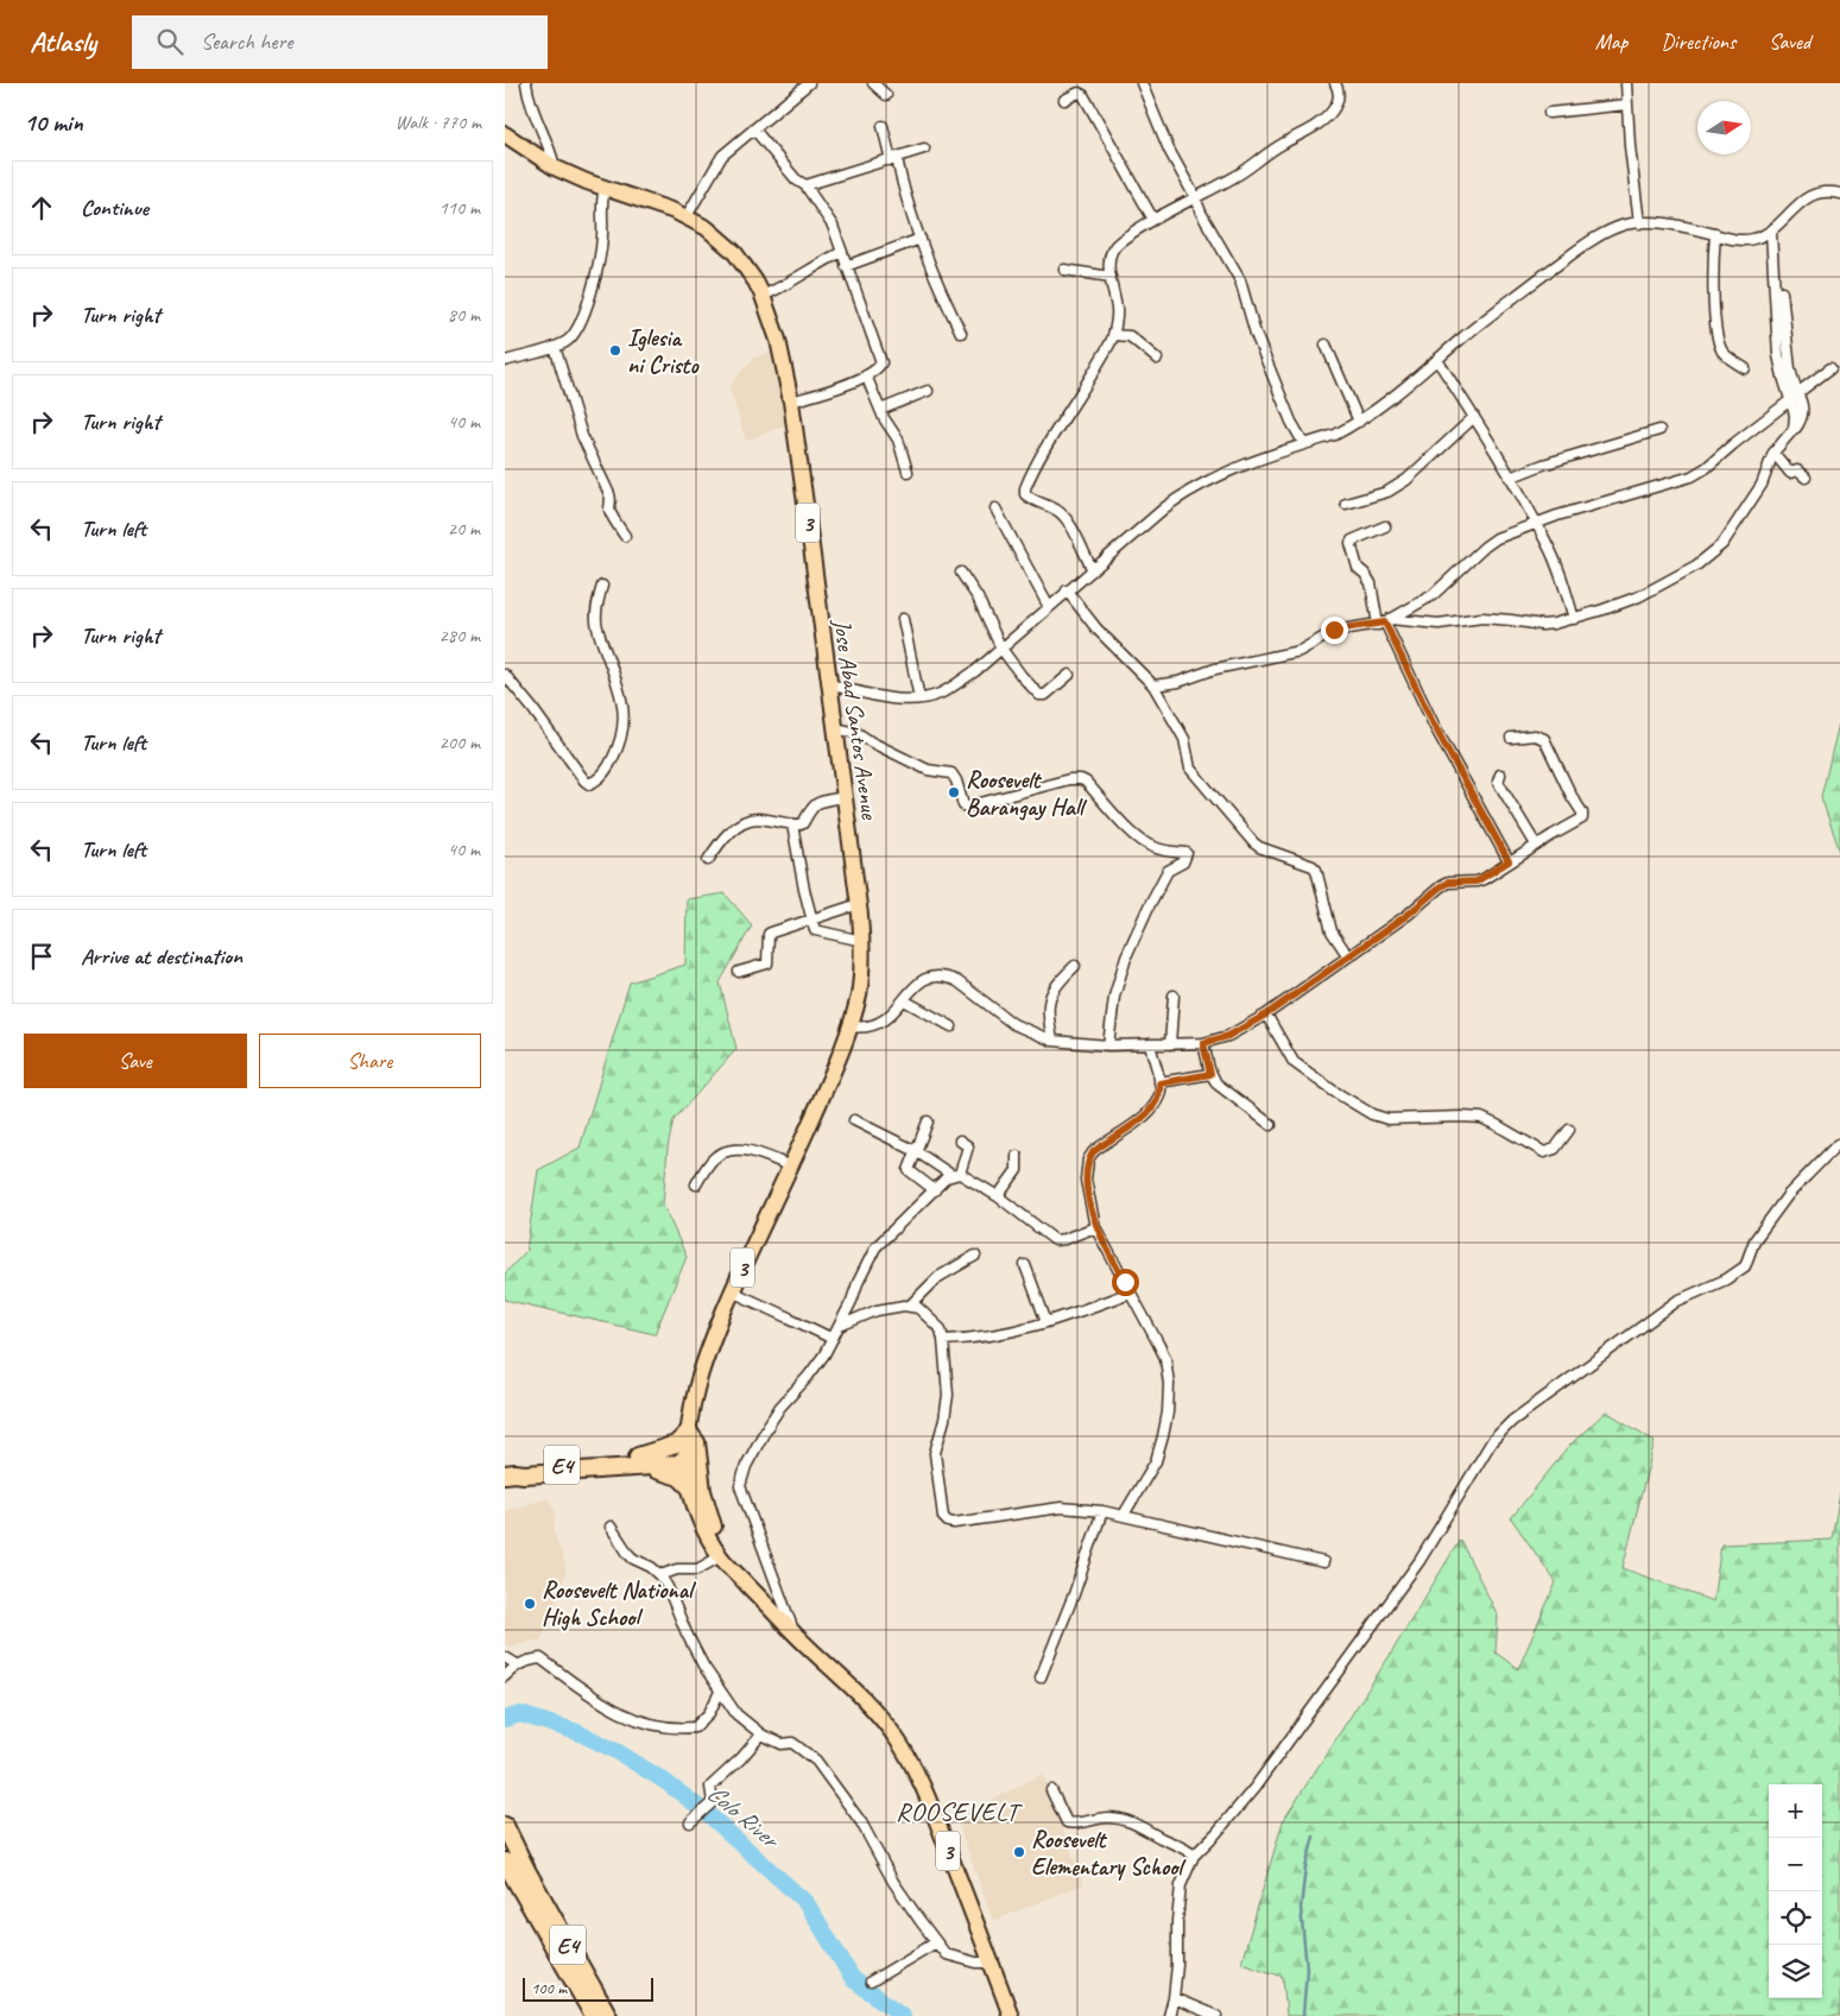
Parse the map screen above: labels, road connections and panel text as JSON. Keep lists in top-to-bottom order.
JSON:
{
  "streets": {
    "highway": ["3", "Jose Abad Santos Avenue", "E4"]
  },
  "crossings": [
    ["Jose Abad Santos Avenue", "E4"]
  ],
  "districts": ["ROOSEVELT"],
  "water": ["Colo River"],
  "places": [
    "Iglesia ni Cristo",
    "Roosevelt Barangay Hall",
    "Roosevelt National High School",
    "Roosevelt Elementary School"
  ],
  "scale_bar": "100 m",
  "north": "right",
  "page": {
    "header": "Atlasly",
    "search": "Search here",
    "nav": ["Map", "Directions", "Saved"],
    "heading": ["10 min", "Walk · 770 m"],
    "list": [
      ["Continue", "110 m"],
      ["Turn right", "80 m"],
      ["Turn right", "40 m"],
      ["Turn left", "20 m"],
      ["Turn right", "280 m"],
      ["Turn left", "200 m"],
      ["Turn left", "40 m"],
      "Arrive at destination"
    ],
    "buttons": ["Save", "Share"],
    "map_buttons": ["+", "−"],
    "scale": "100 m"
  }
}
